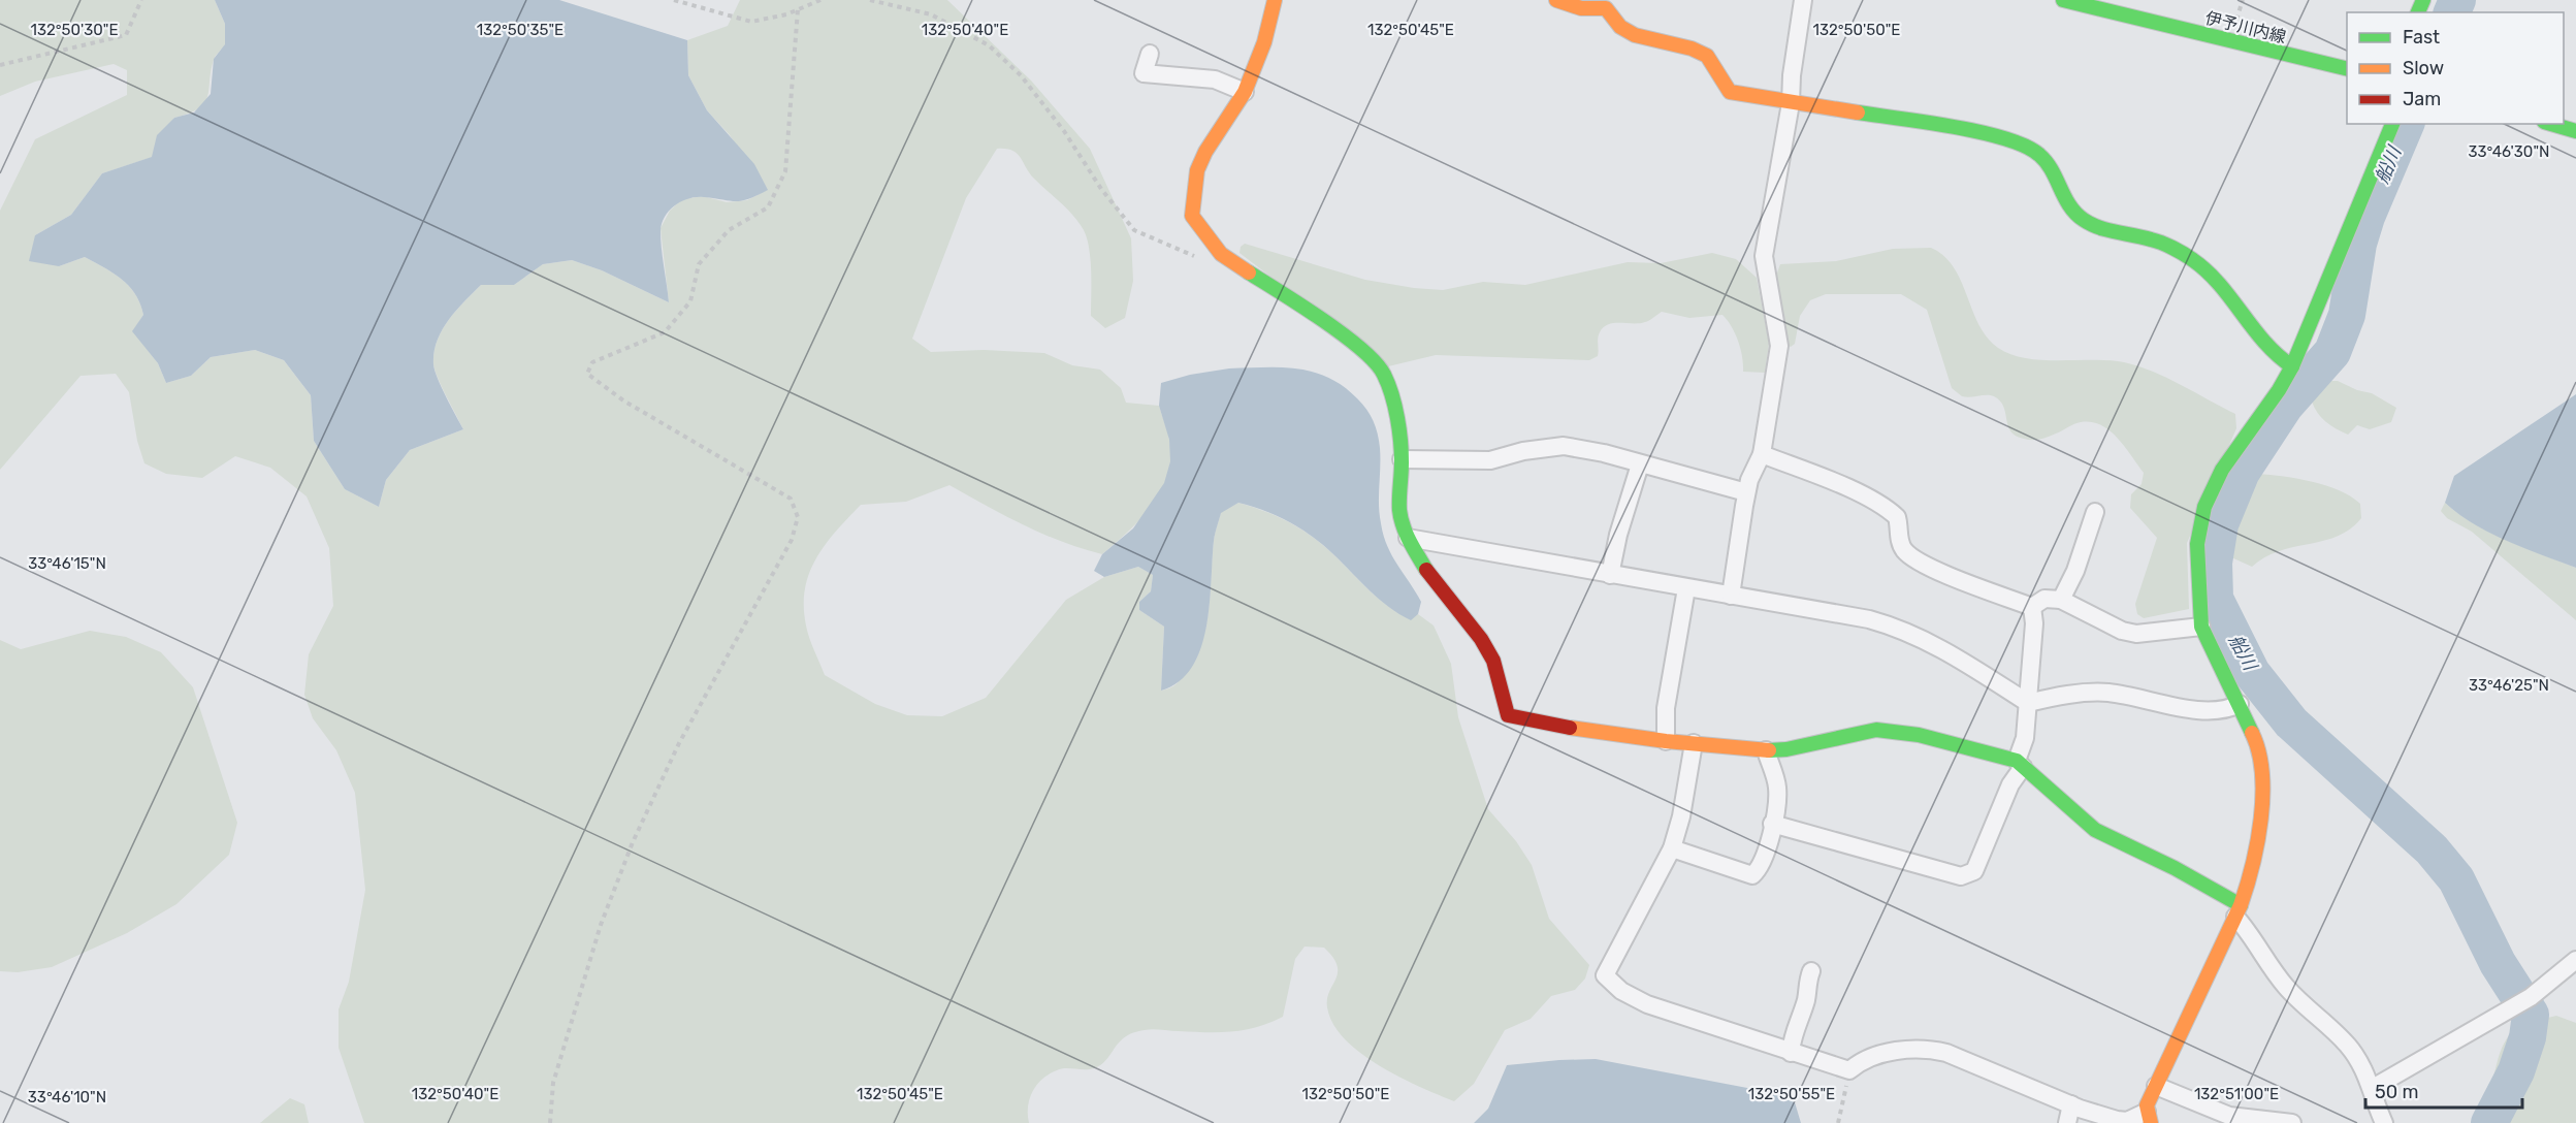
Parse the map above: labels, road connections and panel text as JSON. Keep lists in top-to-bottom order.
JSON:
{
  "streets": {
    "street": ["伊予川内線"]
  },
  "water": ["船川"],
  "legend": ["Fast", "Slow", "Jam"],
  "scale_bar": "50 m",
  "coordinates": [
    "132°50'30\"E",
    "132°50'35\"E",
    "132°50'40\"E",
    "132°50'45\"E",
    "132°50'50\"E",
    "33°46'30\"N",
    "33°46'15\"N",
    "33°46'25\"N",
    "132°50'55\"E",
    "132°51'00\"E",
    "33°46'10\"N"
  ]
}
